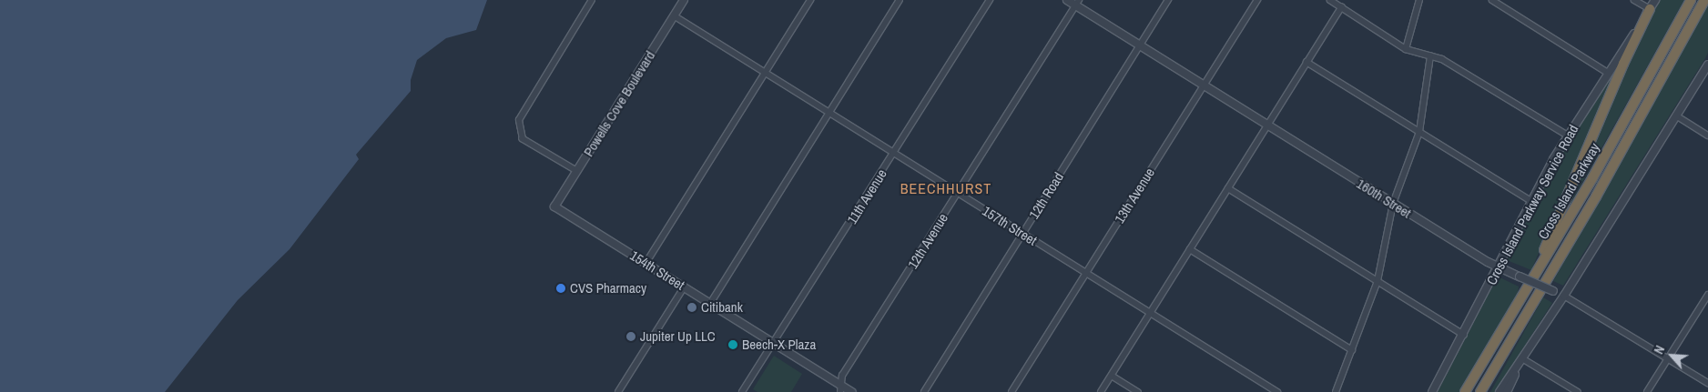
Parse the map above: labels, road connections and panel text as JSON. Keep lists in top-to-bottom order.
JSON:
{
  "streets": {
    "highway": ["Cross Island Parkway"],
    "street": [
      "Powells Cove Boulevard",
      "12th Road",
      "13th Avenue",
      "11th Avenue",
      "160th Street",
      "Cross Island Parkway Service Road",
      "157th Street",
      "12th Avenue",
      "154th Street"
    ]
  },
  "crossings": [
    ["Powells Cove Boulevard", "157th Street"],
    ["Powells Cove Boulevard", "154th Street"],
    ["12th Road", "160th Street"],
    ["12th Road", "157th Street"],
    ["13th Avenue", "160th Street"],
    ["13th Avenue", "157th Street"],
    ["11th Avenue", "157th Street"],
    ["11th Avenue", "154th Street"],
    ["160th Street", "Cross Island Parkway Service Road"],
    ["160th Street", "12th Avenue"],
    ["157th Street", "12th Avenue"],
    ["12th Avenue", "154th Street"]
  ],
  "districts": ["BEECHHURST"],
  "places": [
    "CVS Pharmacy",
    "Citibank",
    "Jupiter Up LLC",
    "Beech-X Plaza"
  ],
  "north": "top left"
}
